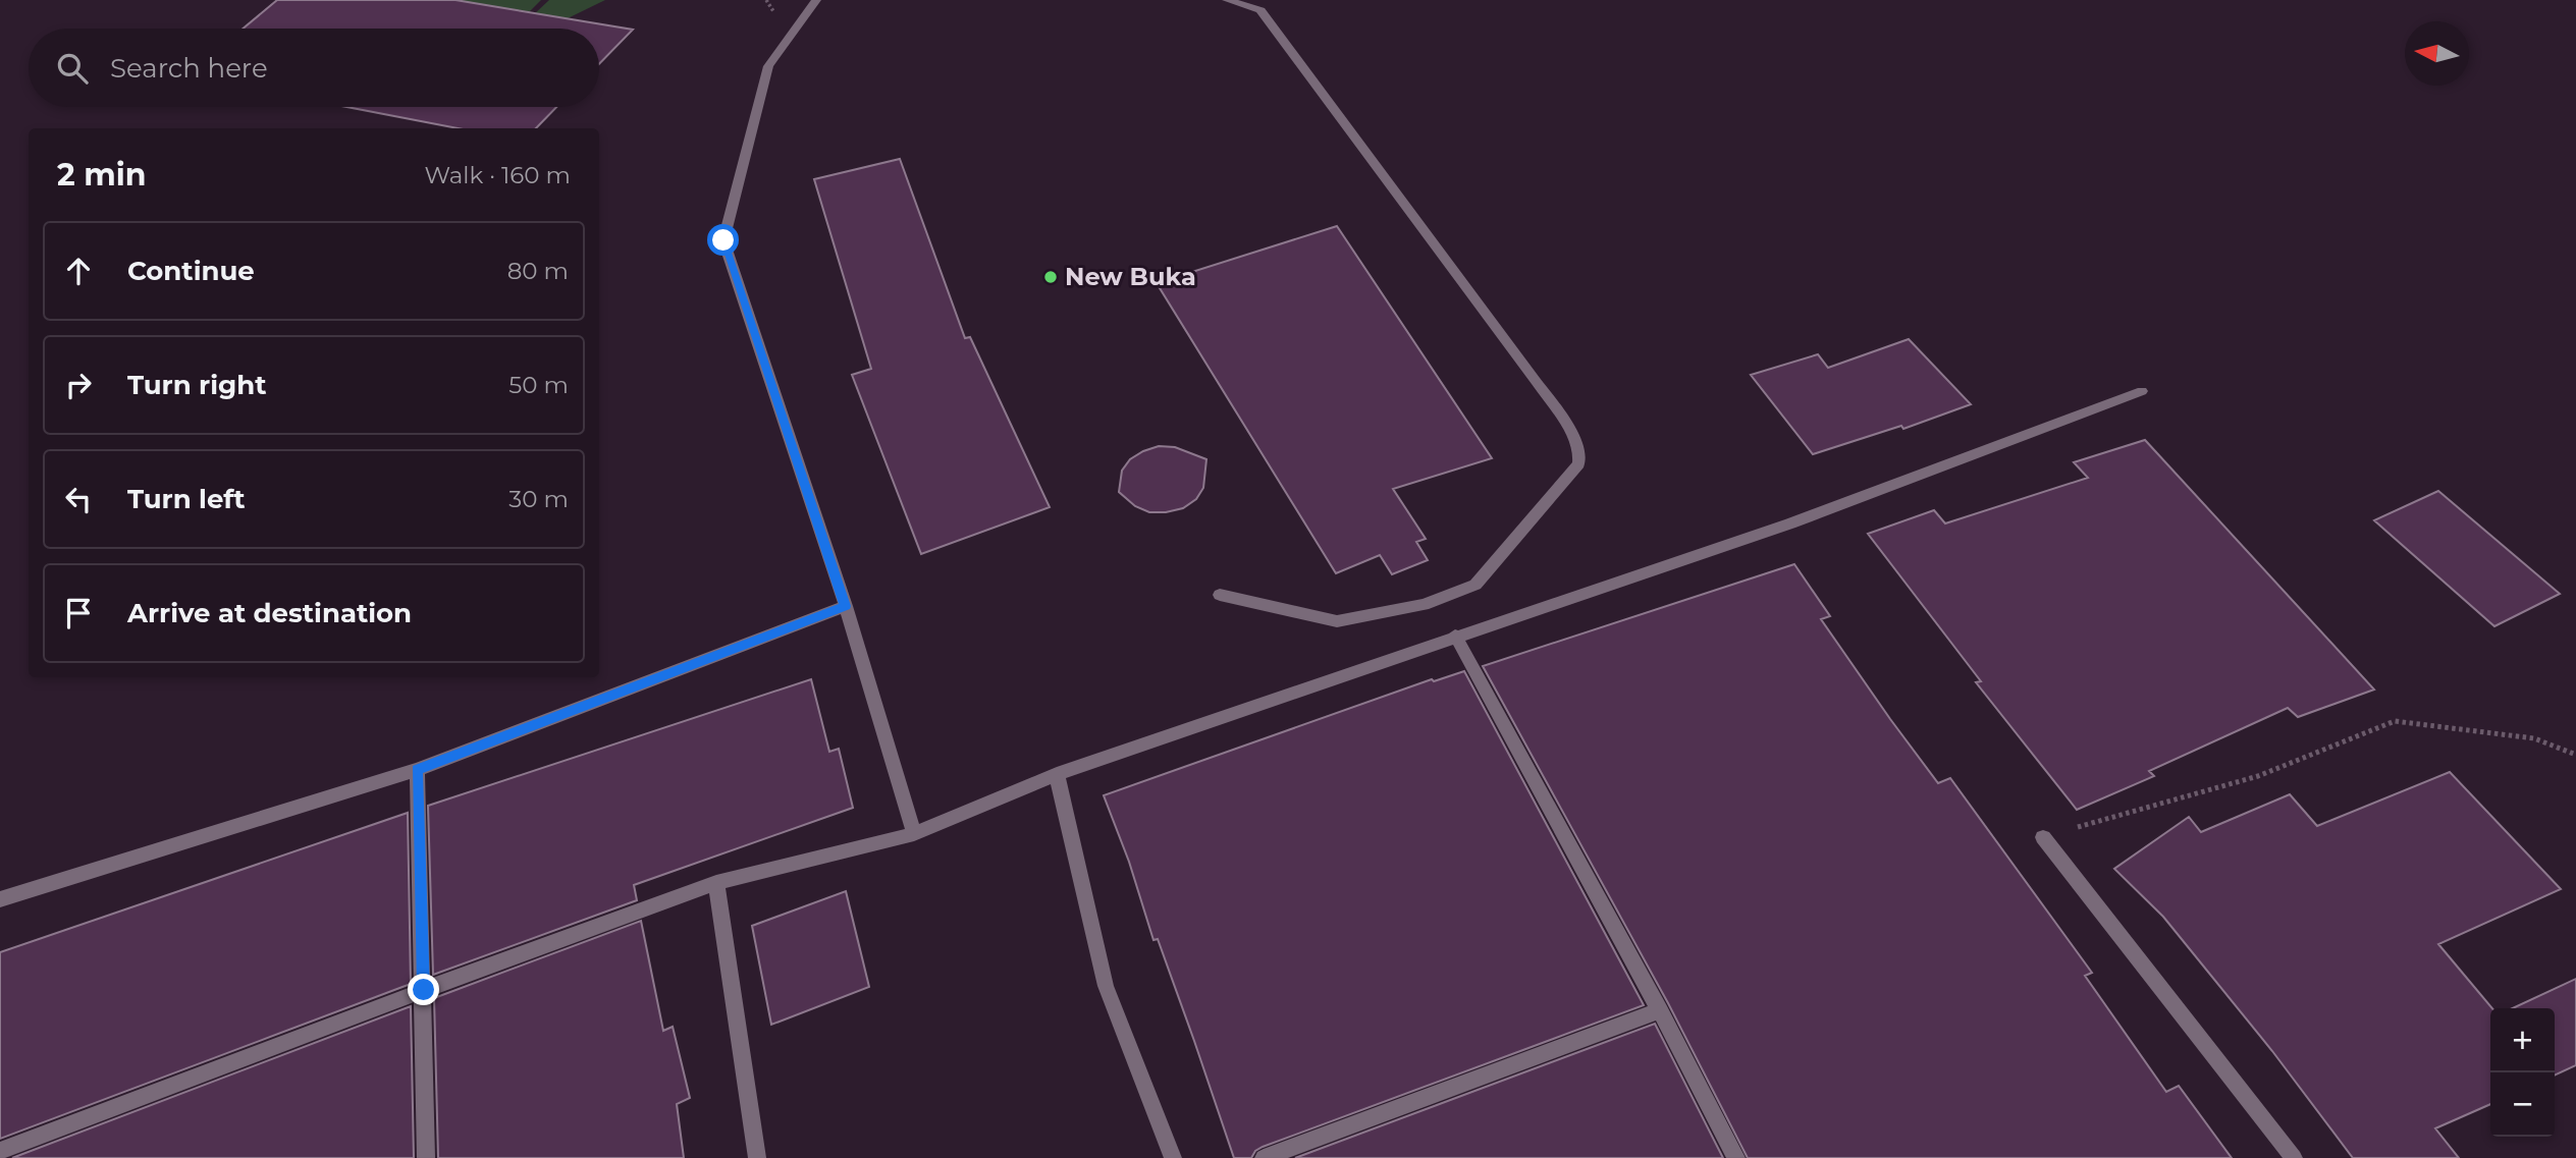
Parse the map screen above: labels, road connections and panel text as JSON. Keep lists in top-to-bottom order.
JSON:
{
  "places": ["New Buka"],
  "north": "left",
  "page": {
    "search": "Search here",
    "heading": ["2 min", "Walk · 160 m"],
    "list": [
      ["Continue", "80 m"],
      ["Turn right", "50 m"],
      ["Turn left", "30 m"],
      "Arrive at destination"
    ],
    "map_buttons": ["+", "−"]
  }
}
